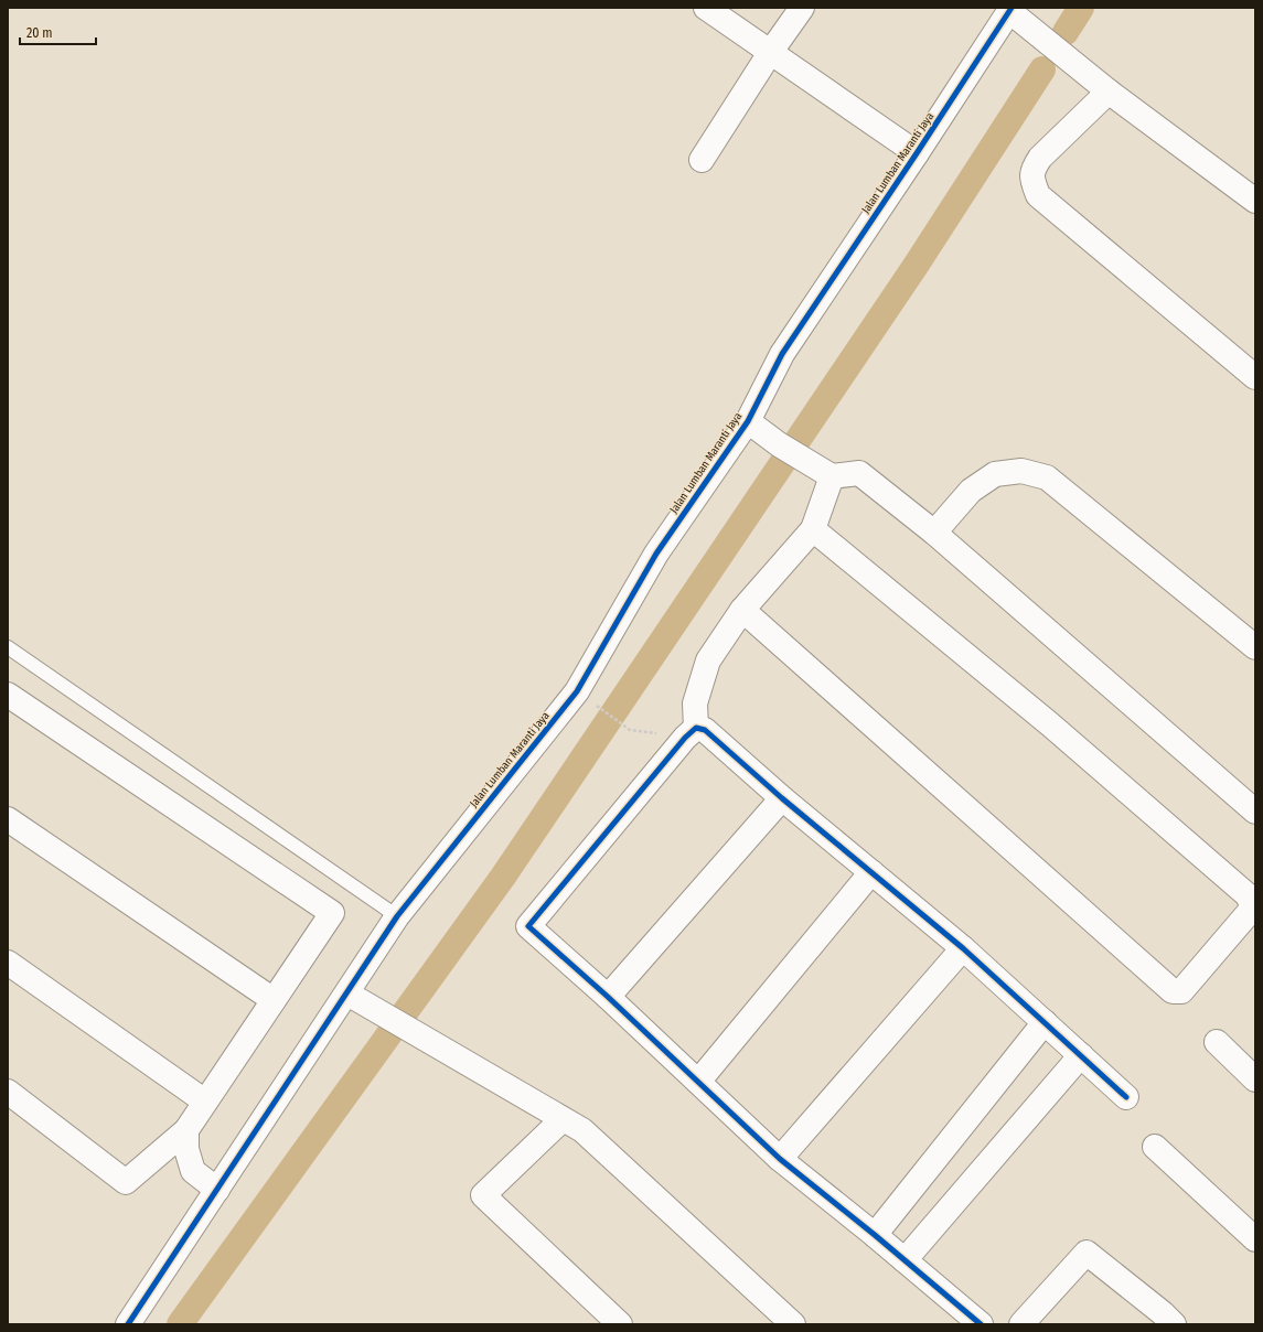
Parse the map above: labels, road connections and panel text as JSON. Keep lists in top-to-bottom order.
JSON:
{
  "streets": {
    "street": ["Jalan Lumban Maranti Jaya"]
  },
  "scale_bar": "20 m"
}
